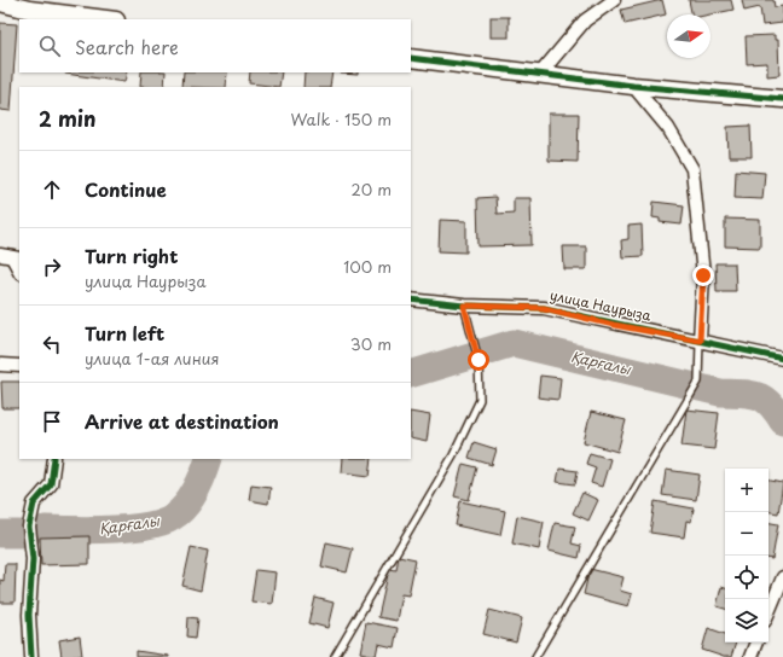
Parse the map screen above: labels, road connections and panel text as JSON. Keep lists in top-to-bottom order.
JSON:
{
  "streets": {
    "street": ["улица Наурыза"]
  },
  "water": ["Қарғалы"],
  "north": "right",
  "page": {
    "search": "Search here",
    "heading": ["2 min", "Walk · 150 m"],
    "list": [
      ["Continue", "20 m"],
      ["Turn right", "улица Наурыза", "100 m"],
      ["Turn left", "улица 1-ая линия", "30 m"],
      "Arrive at destination"
    ],
    "map_buttons": ["+", "−"]
  }
}
